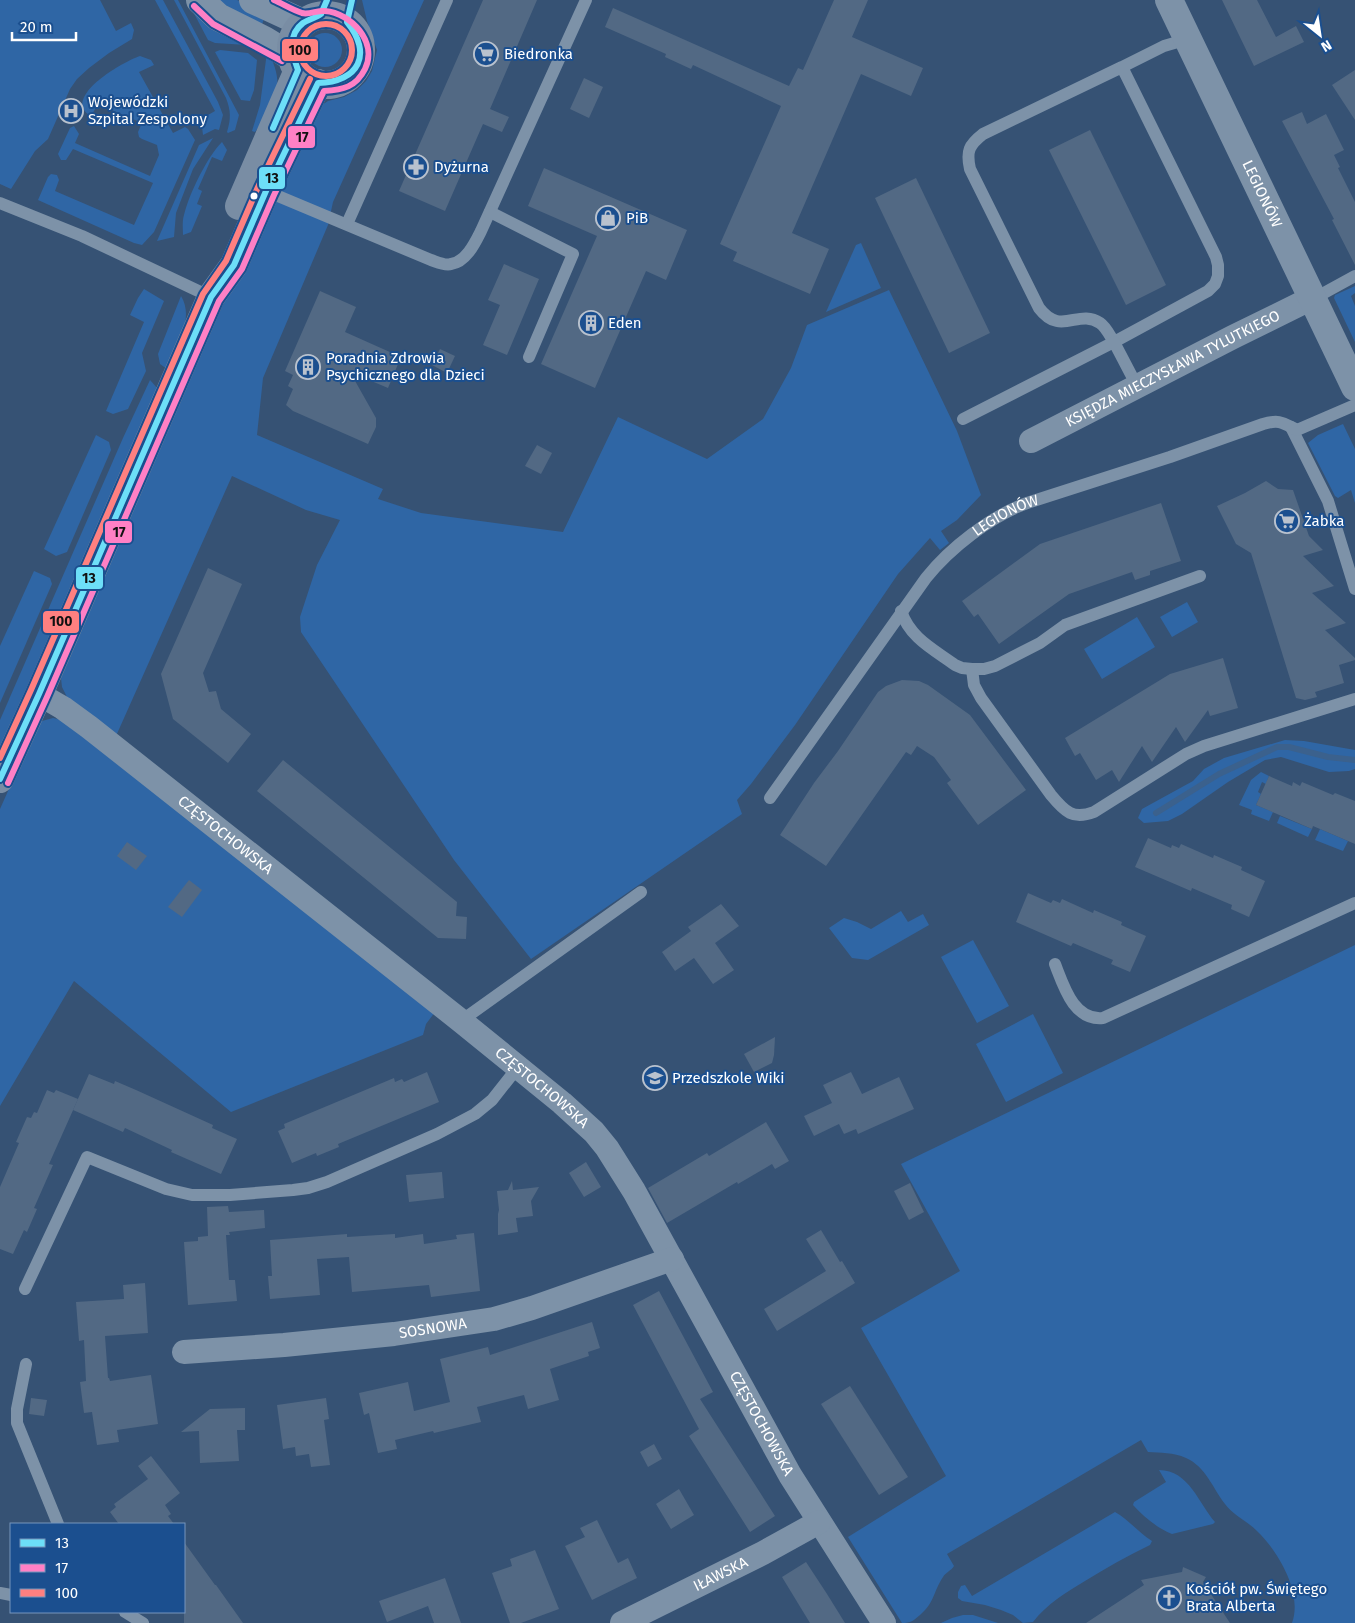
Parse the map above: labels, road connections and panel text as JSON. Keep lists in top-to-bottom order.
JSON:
{
  "streets": {
    "street": [
      "LEGIONÓW",
      "KSIĘDZA MIECZYSŁAWA TYLUTKIEGO",
      "CZĘSTOCHOWSKA",
      "SOSNOWA",
      "IŁAWSKA"
    ]
  },
  "crossings": [
    ["LEGIONÓW", "KSIĘDZA MIECZYSŁAWA TYLUTKIEGO"],
    ["CZĘSTOCHOWSKA", "SOSNOWA"],
    ["CZĘSTOCHOWSKA", "IŁAWSKA"]
  ],
  "places": {
    "supermarket": ["Biedronka", "Żabka"],
    "hospital": ["Wojewódzki Szpital Zespolony"],
    "pharmacy": ["Dyżurna"],
    "shop": ["PiB"],
    "building": ["Eden", "Poradnia Zdrowia Psychicznego dla Dzieci"],
    "school or university": ["Przedszkole Wiki"],
    "church": ["Kościół pw. Świętego Brata Alberta"]
  },
  "lines": ["transit line 13", "transit line 17", "transit line 100"],
  "legend": ["13", "17", "100"],
  "scale_bar": "20 m",
  "north": "bottom right"
}
